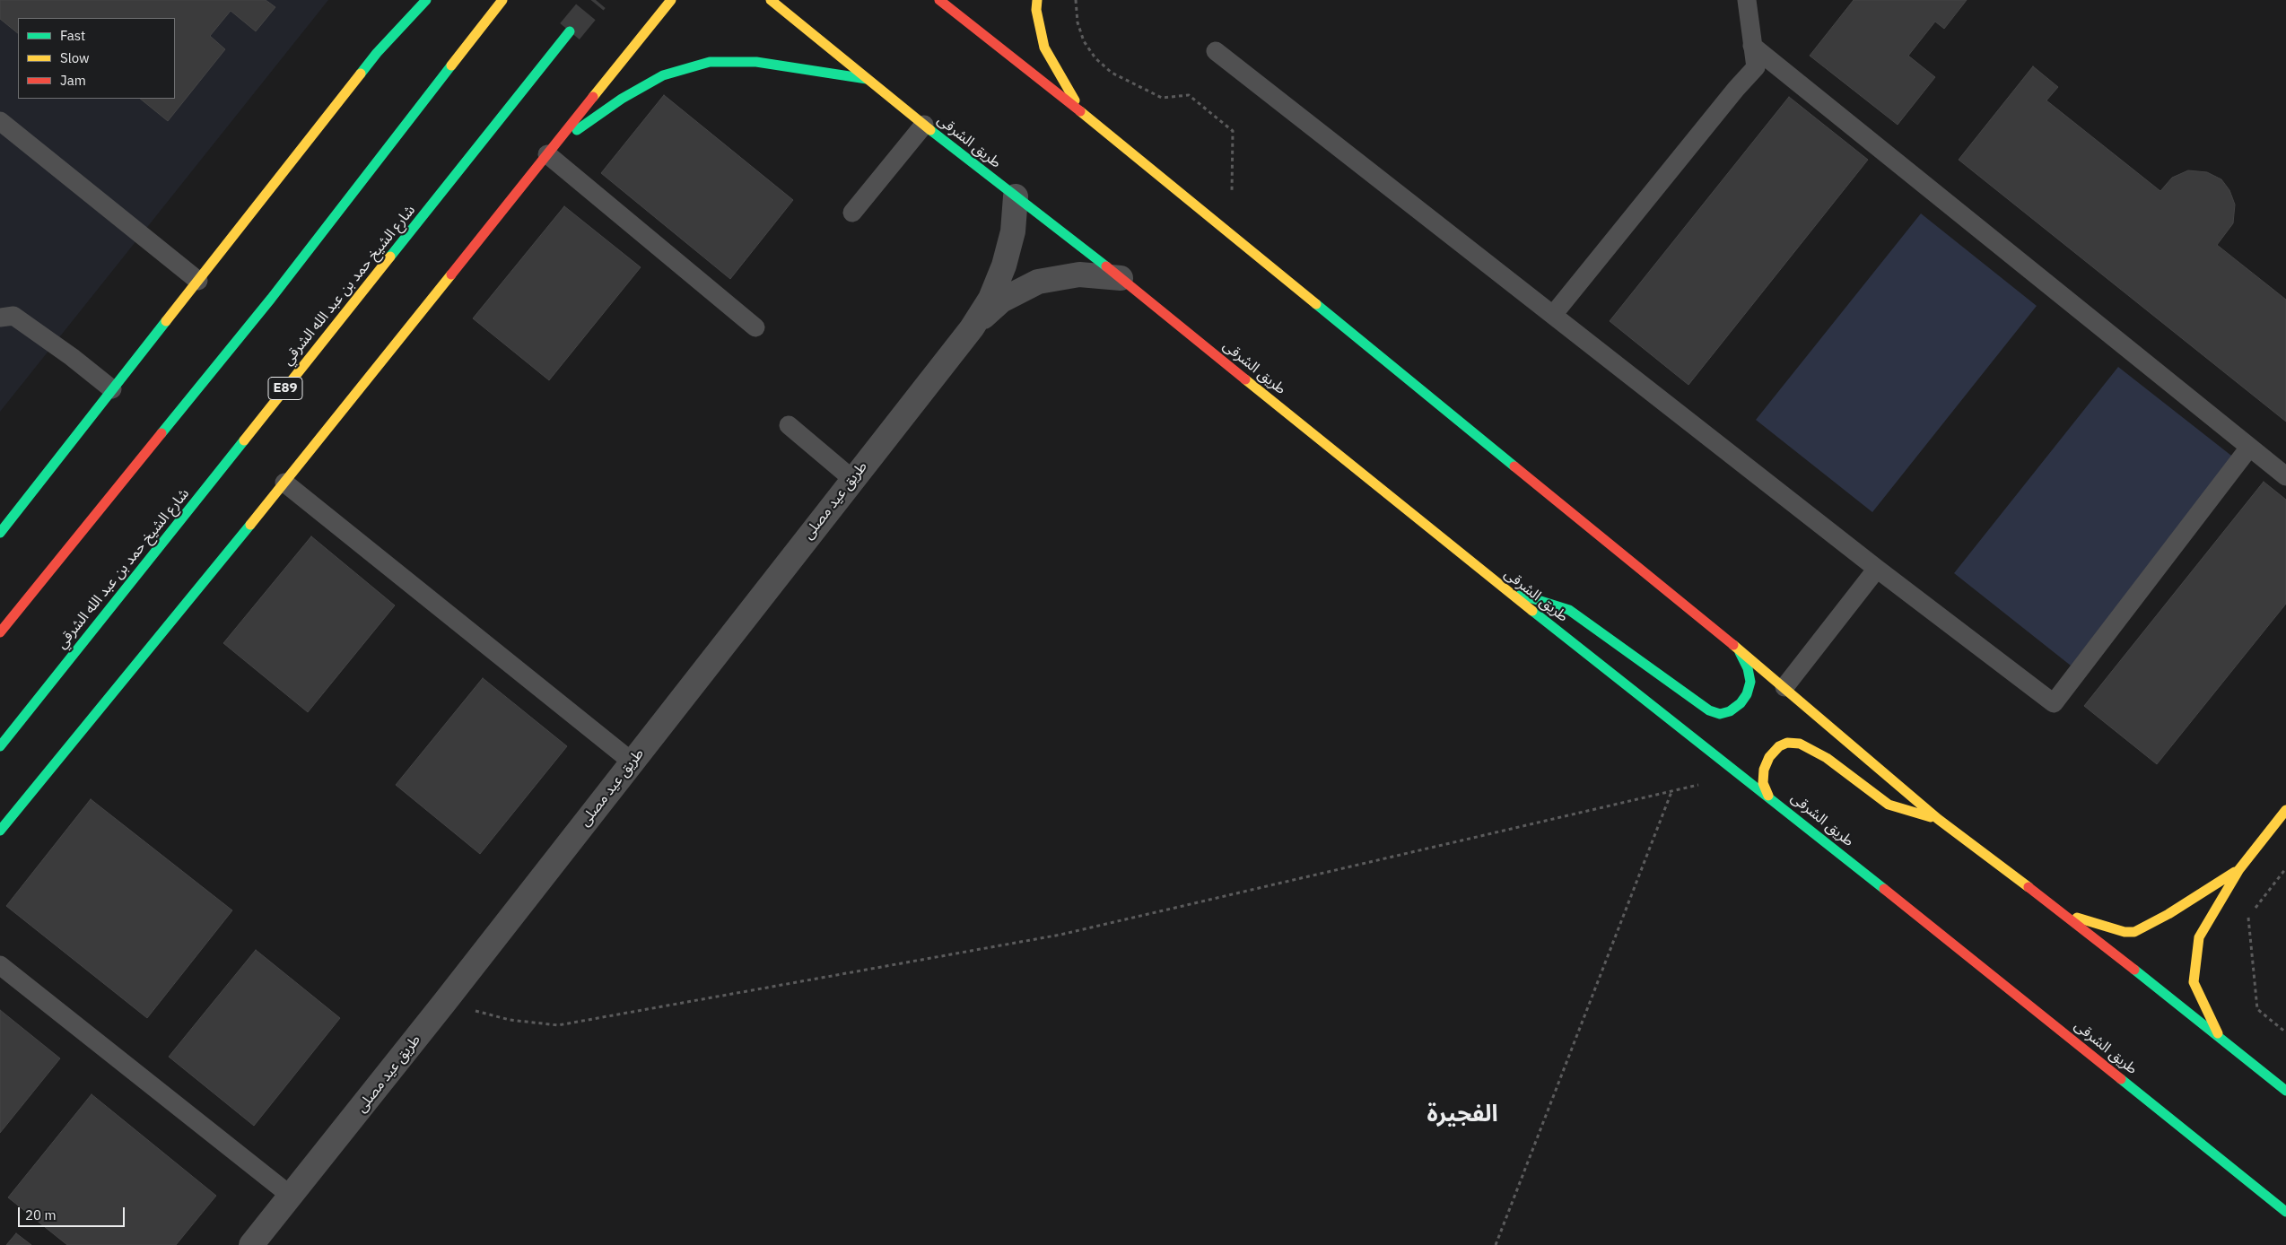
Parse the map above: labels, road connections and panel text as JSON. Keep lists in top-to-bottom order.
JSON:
{
  "streets": {
    "main road": ["طريق الشرقى", "شارع الشيخ حمد بن عبد الله الشرقي", "E89"],
    "street": ["طريق عيد مصلى"]
  },
  "crossings": [
    ["طريق الشرقى", "طريق عيد مصلى"]
  ],
  "districts": ["الفجيرة"],
  "legend": ["Fast", "Slow", "Jam"],
  "scale_bar": "20 m"
}
